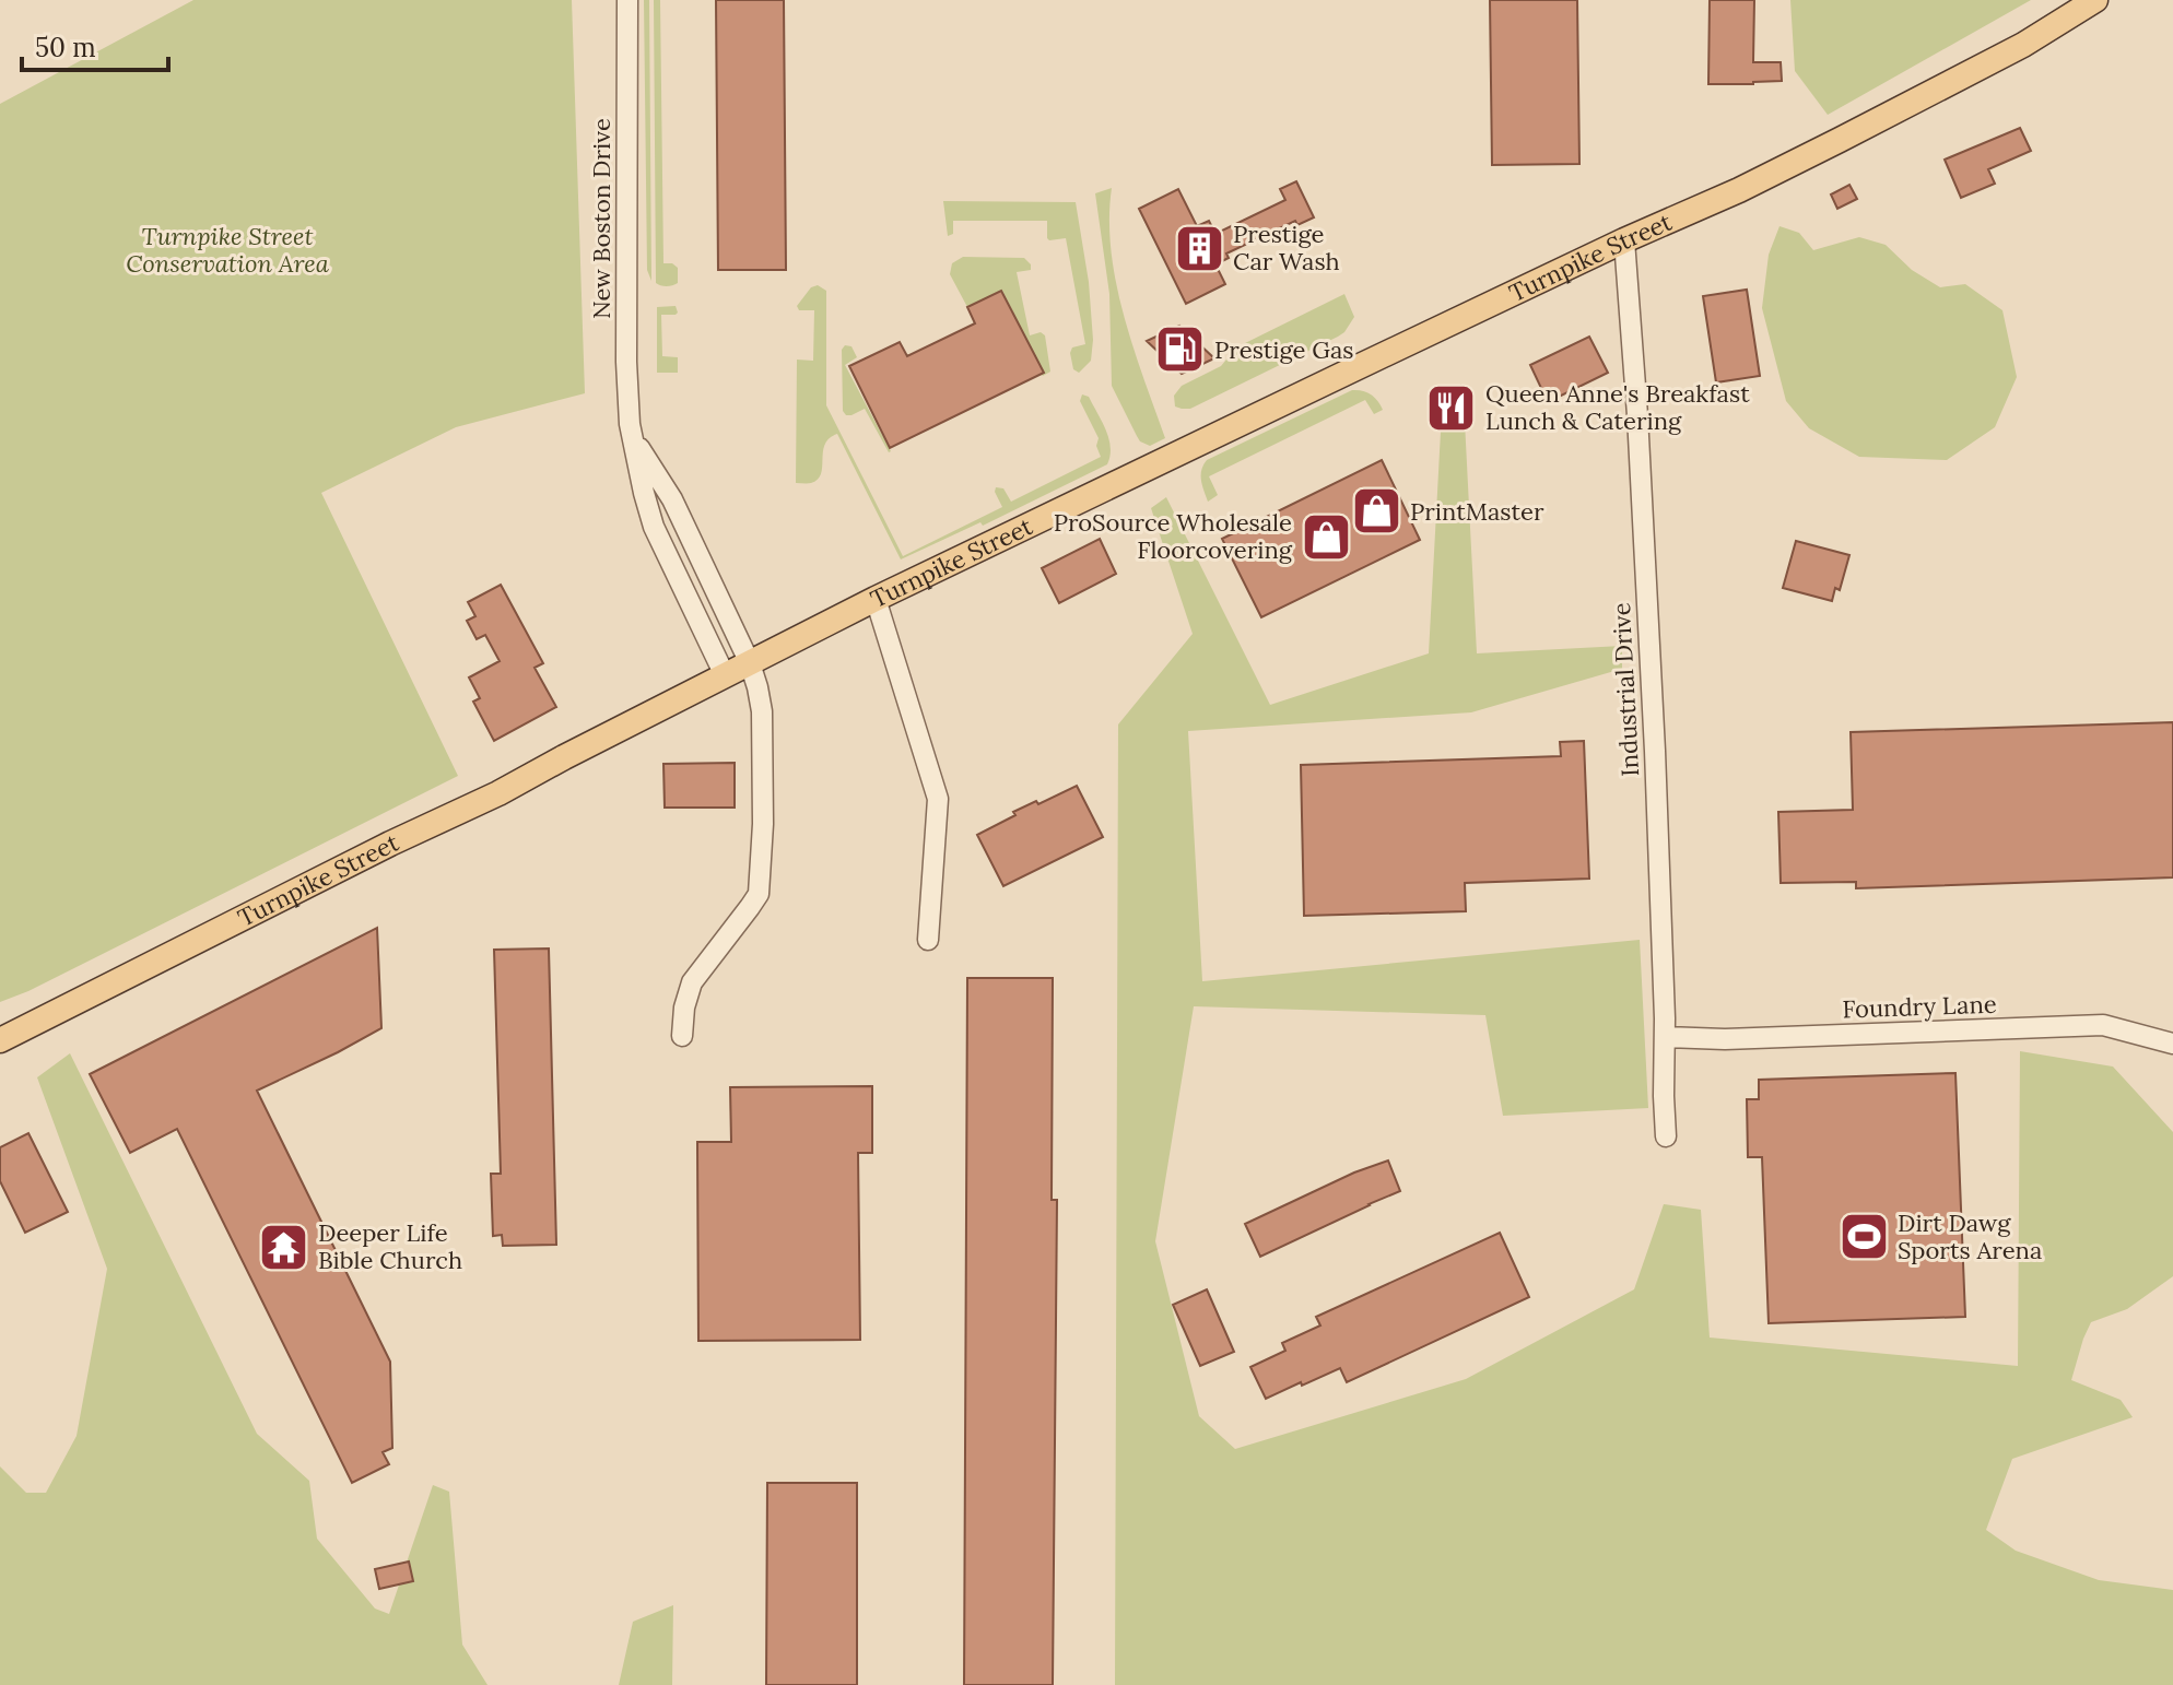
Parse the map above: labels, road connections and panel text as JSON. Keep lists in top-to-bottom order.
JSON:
{
  "streets": {
    "main road": ["Turnpike Street"],
    "street": ["New Boston Drive", "Industrial Drive", "Foundry Lane"]
  },
  "crossings": [
    ["New Boston Drive", "Turnpike Street"],
    ["Turnpike Street", "Industrial Drive"],
    ["Industrial Drive", "Foundry Lane"]
  ],
  "parks": ["Turnpike Street Conservation Area"],
  "places": {
    "building": ["Prestige Car Wash"],
    "fuel station": ["Prestige Gas"],
    "restaurant": ["Queen Anne's Breakfast Lunch & Catering"],
    "shop": ["PrintMaster", "ProSource Wholesale Floorcovering"],
    "sports": ["Dirt Dawg Sports Arena"],
    "temple": ["Deeper Life Bible Church"]
  },
  "scale_bar": "50 m"
}
